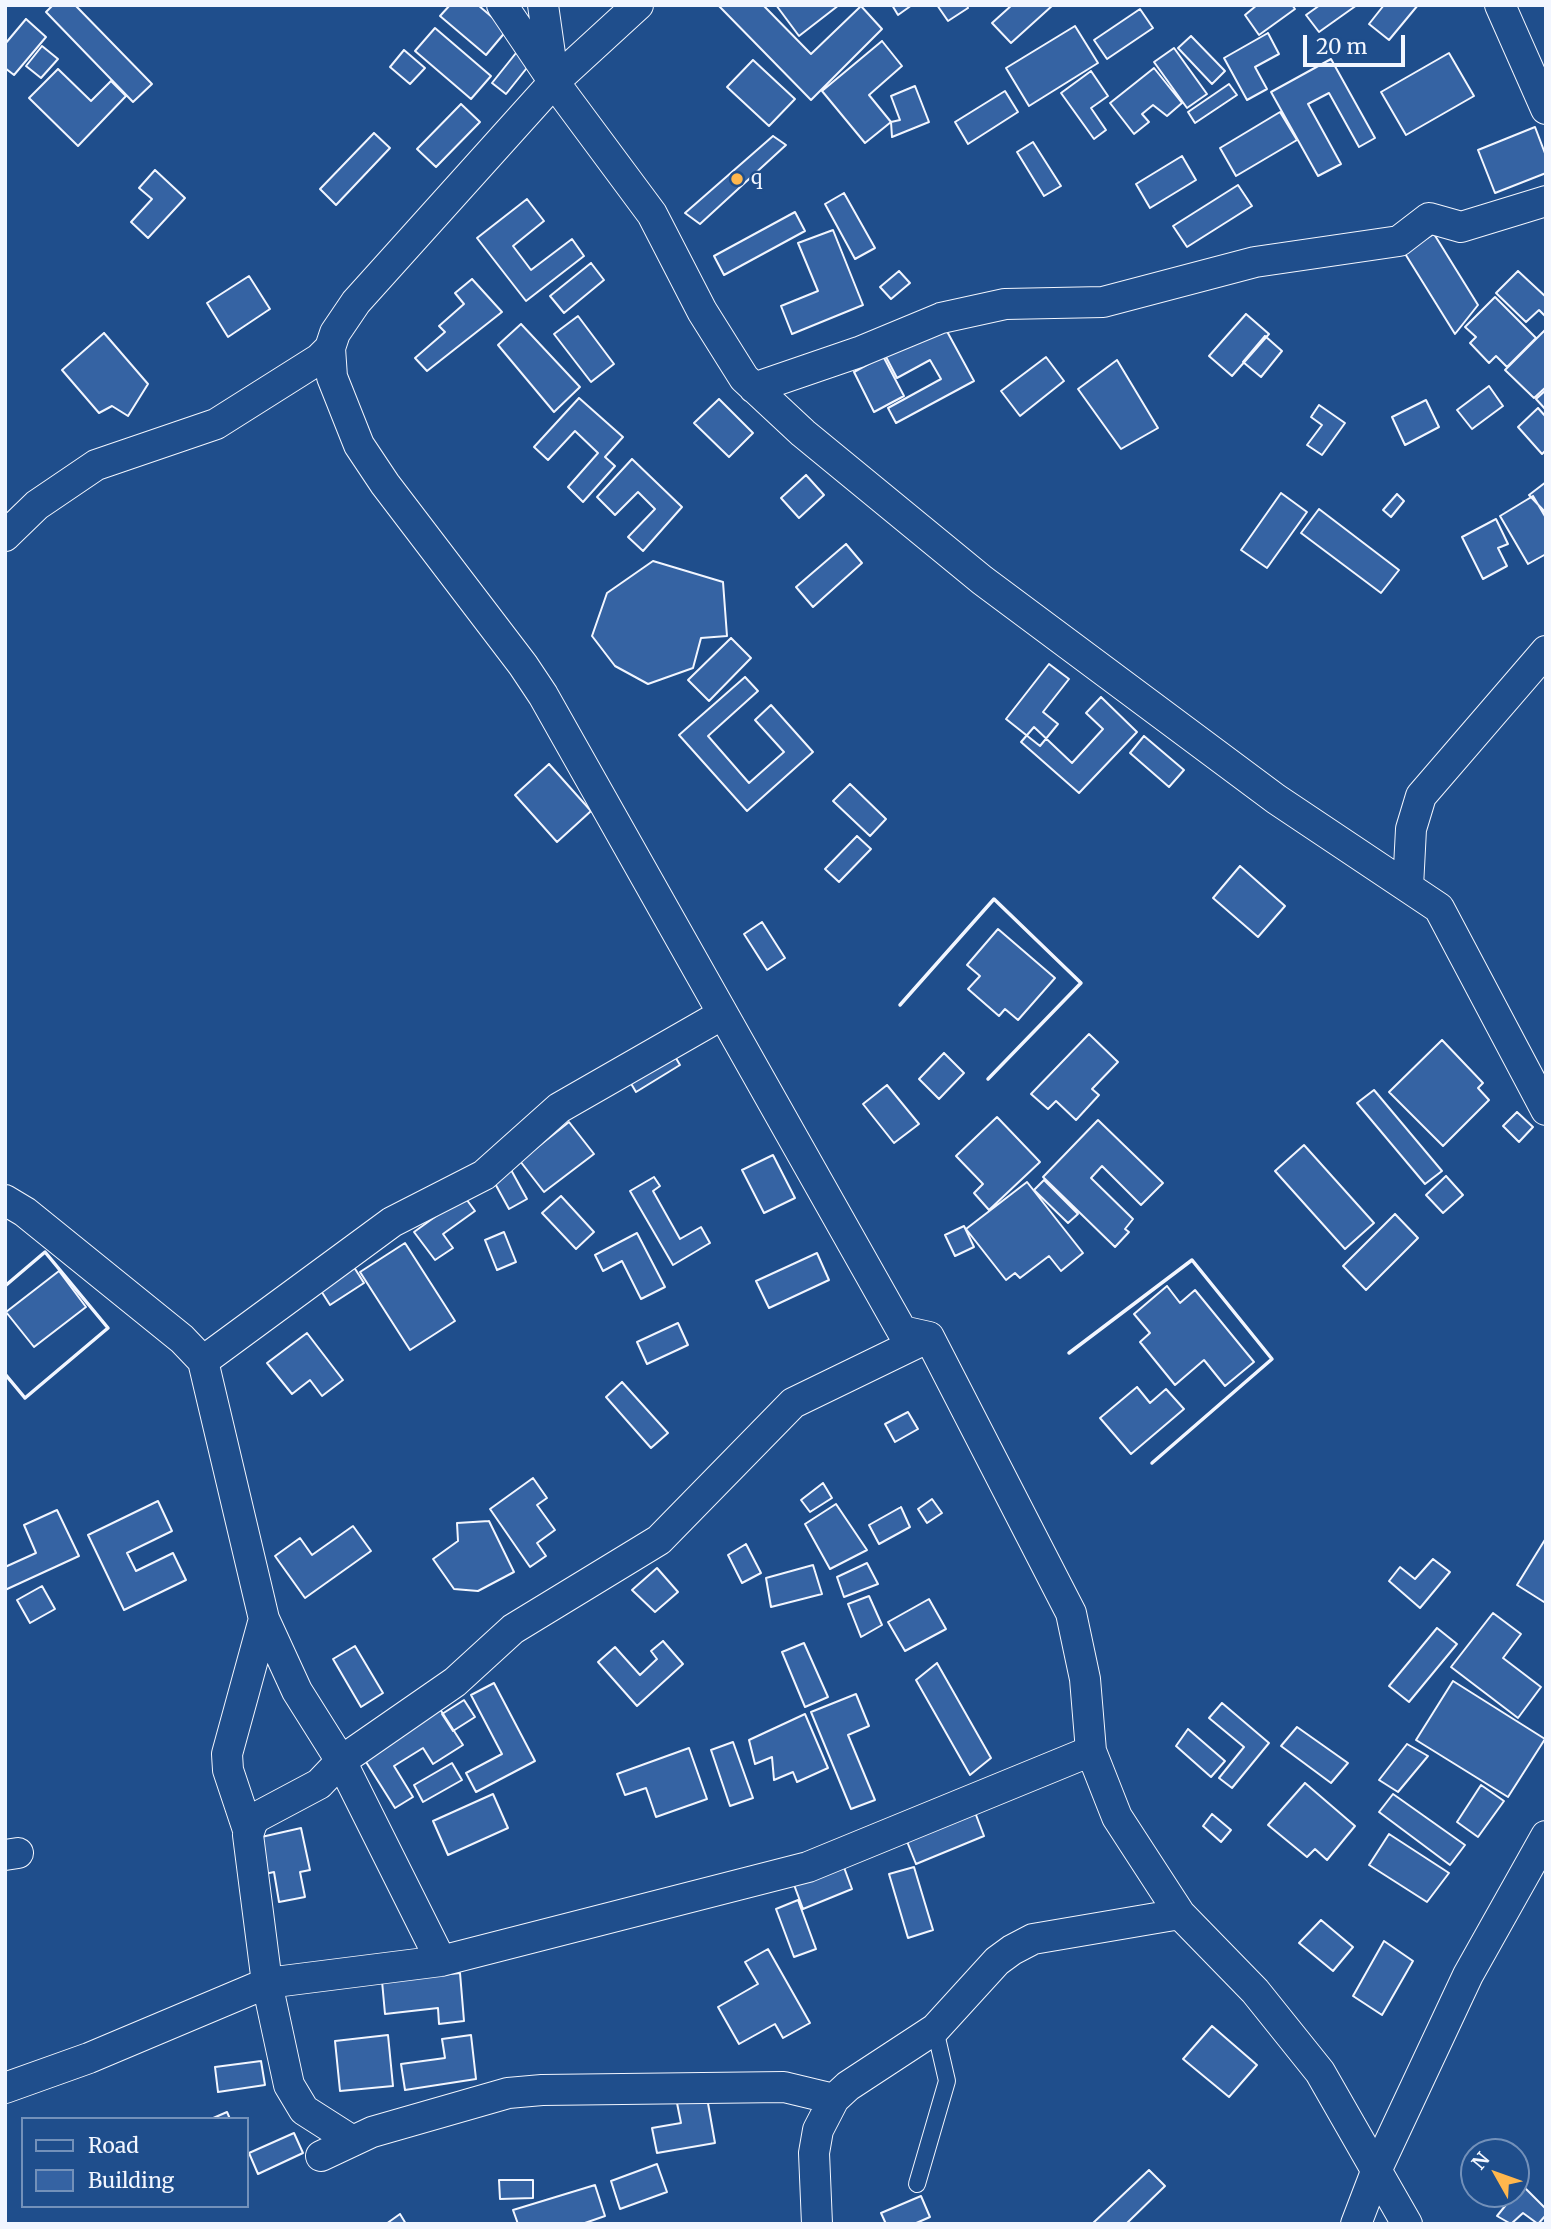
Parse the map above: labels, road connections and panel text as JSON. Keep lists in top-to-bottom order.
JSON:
{
  "places": ["q"],
  "legend": ["Road", "Building"],
  "scale_bar": "20 m",
  "north": "top left"
}
